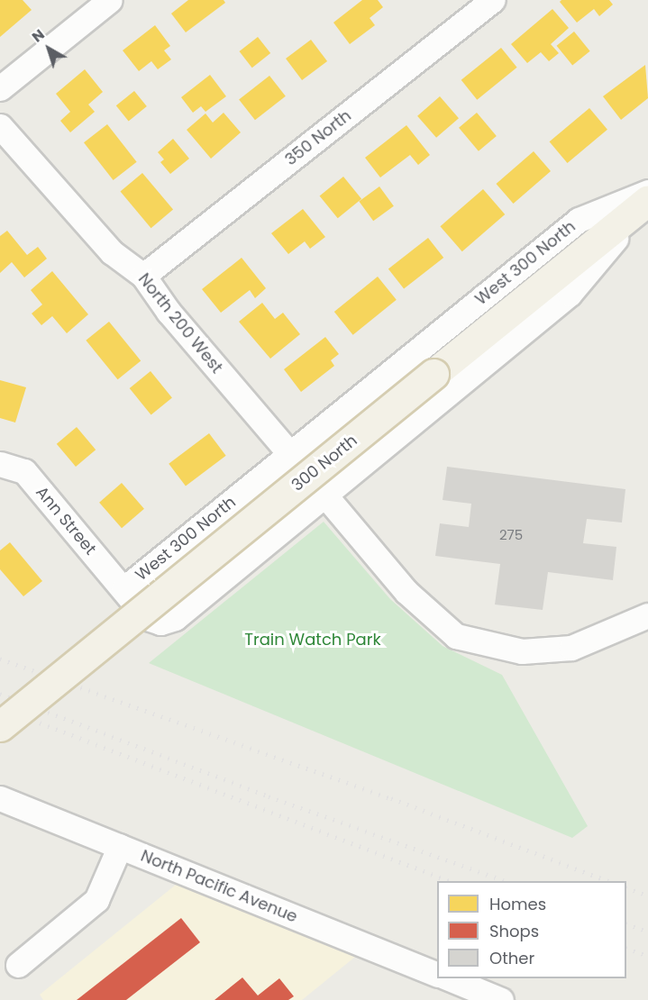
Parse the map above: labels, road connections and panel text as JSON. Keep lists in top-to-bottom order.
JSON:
{
  "streets": {
    "main road": ["300 North"],
    "street": [
      "350 North",
      "West 300 North",
      "North 200 West",
      "Ann Street",
      "North Pacific Avenue"
    ]
  },
  "crossings": [
    ["350 North", "North 200 West"],
    ["West 300 North", "North 200 West"],
    ["West 300 North", "Ann Street"]
  ],
  "parks": ["Train Watch Park"],
  "house_numbers": ["275"],
  "legend": ["Homes", "Shops", "Other"],
  "north": "top left"
}
